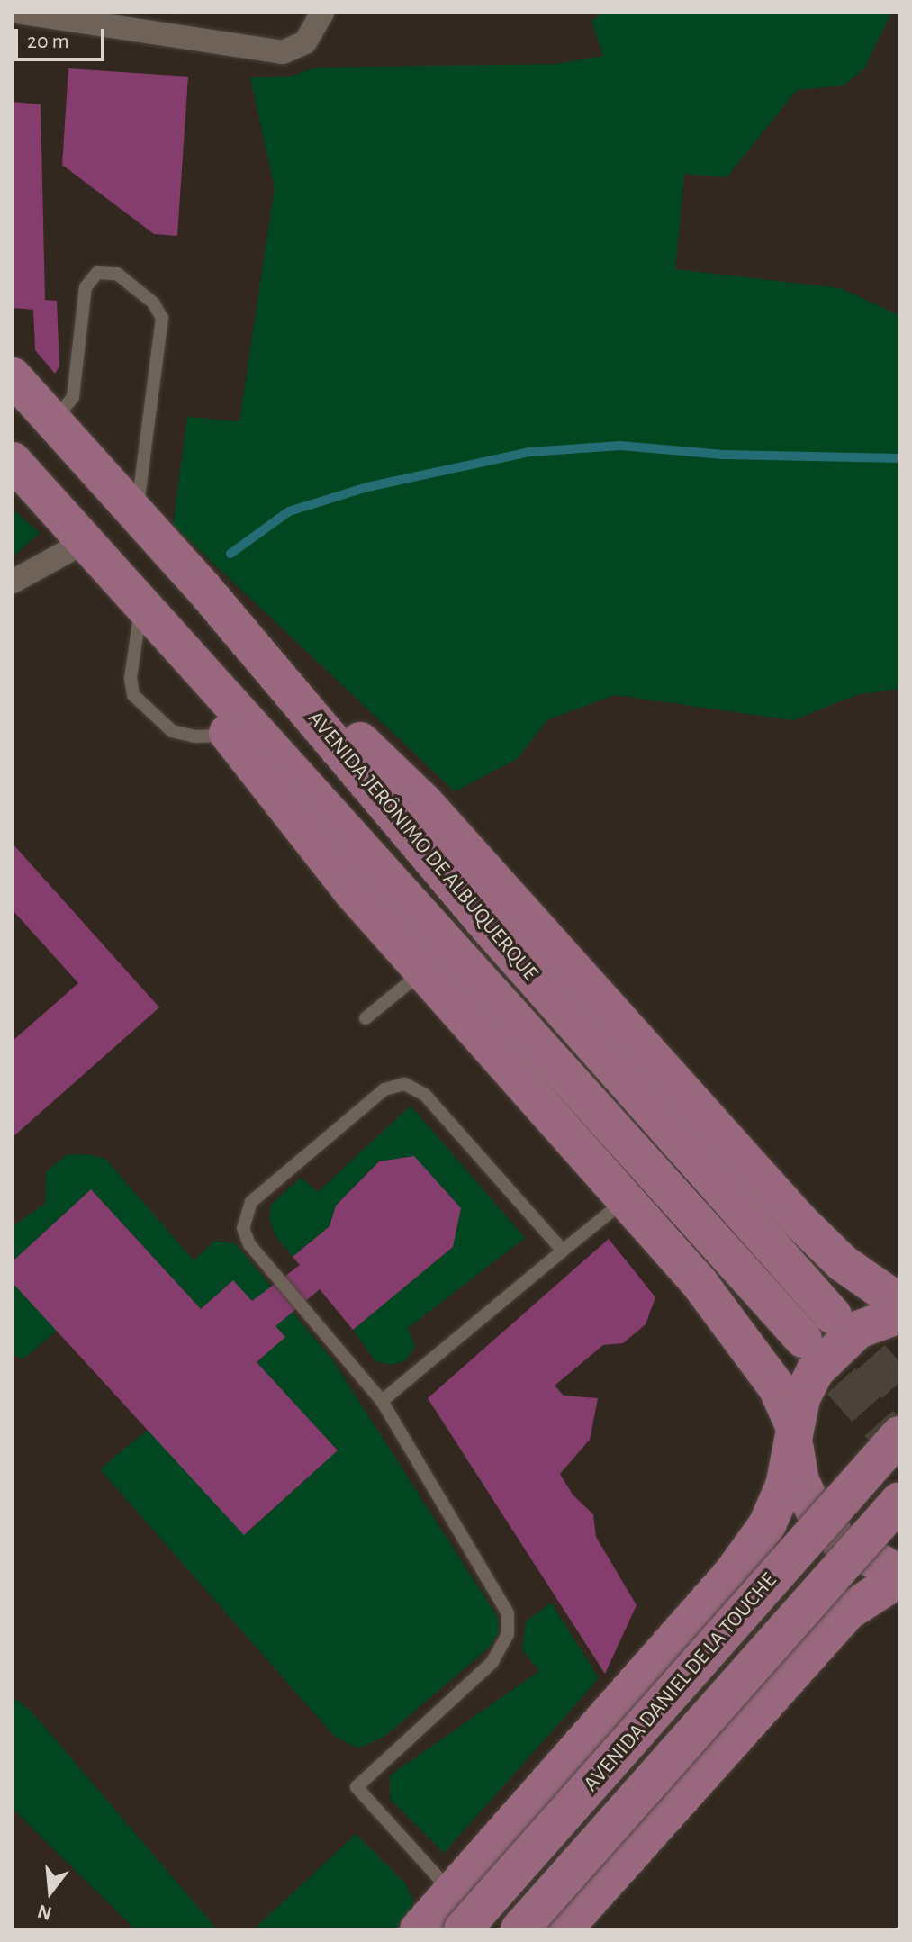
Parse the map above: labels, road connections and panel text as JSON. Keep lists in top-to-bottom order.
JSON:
{
  "streets": {
    "main road": ["AVENIDA JERÔNIMO DE ALBUQUERQUE", "AVENIDA DANIEL DE LA TOUCHE"]
  },
  "scale_bar": "20 m",
  "north": "bottom"
}
